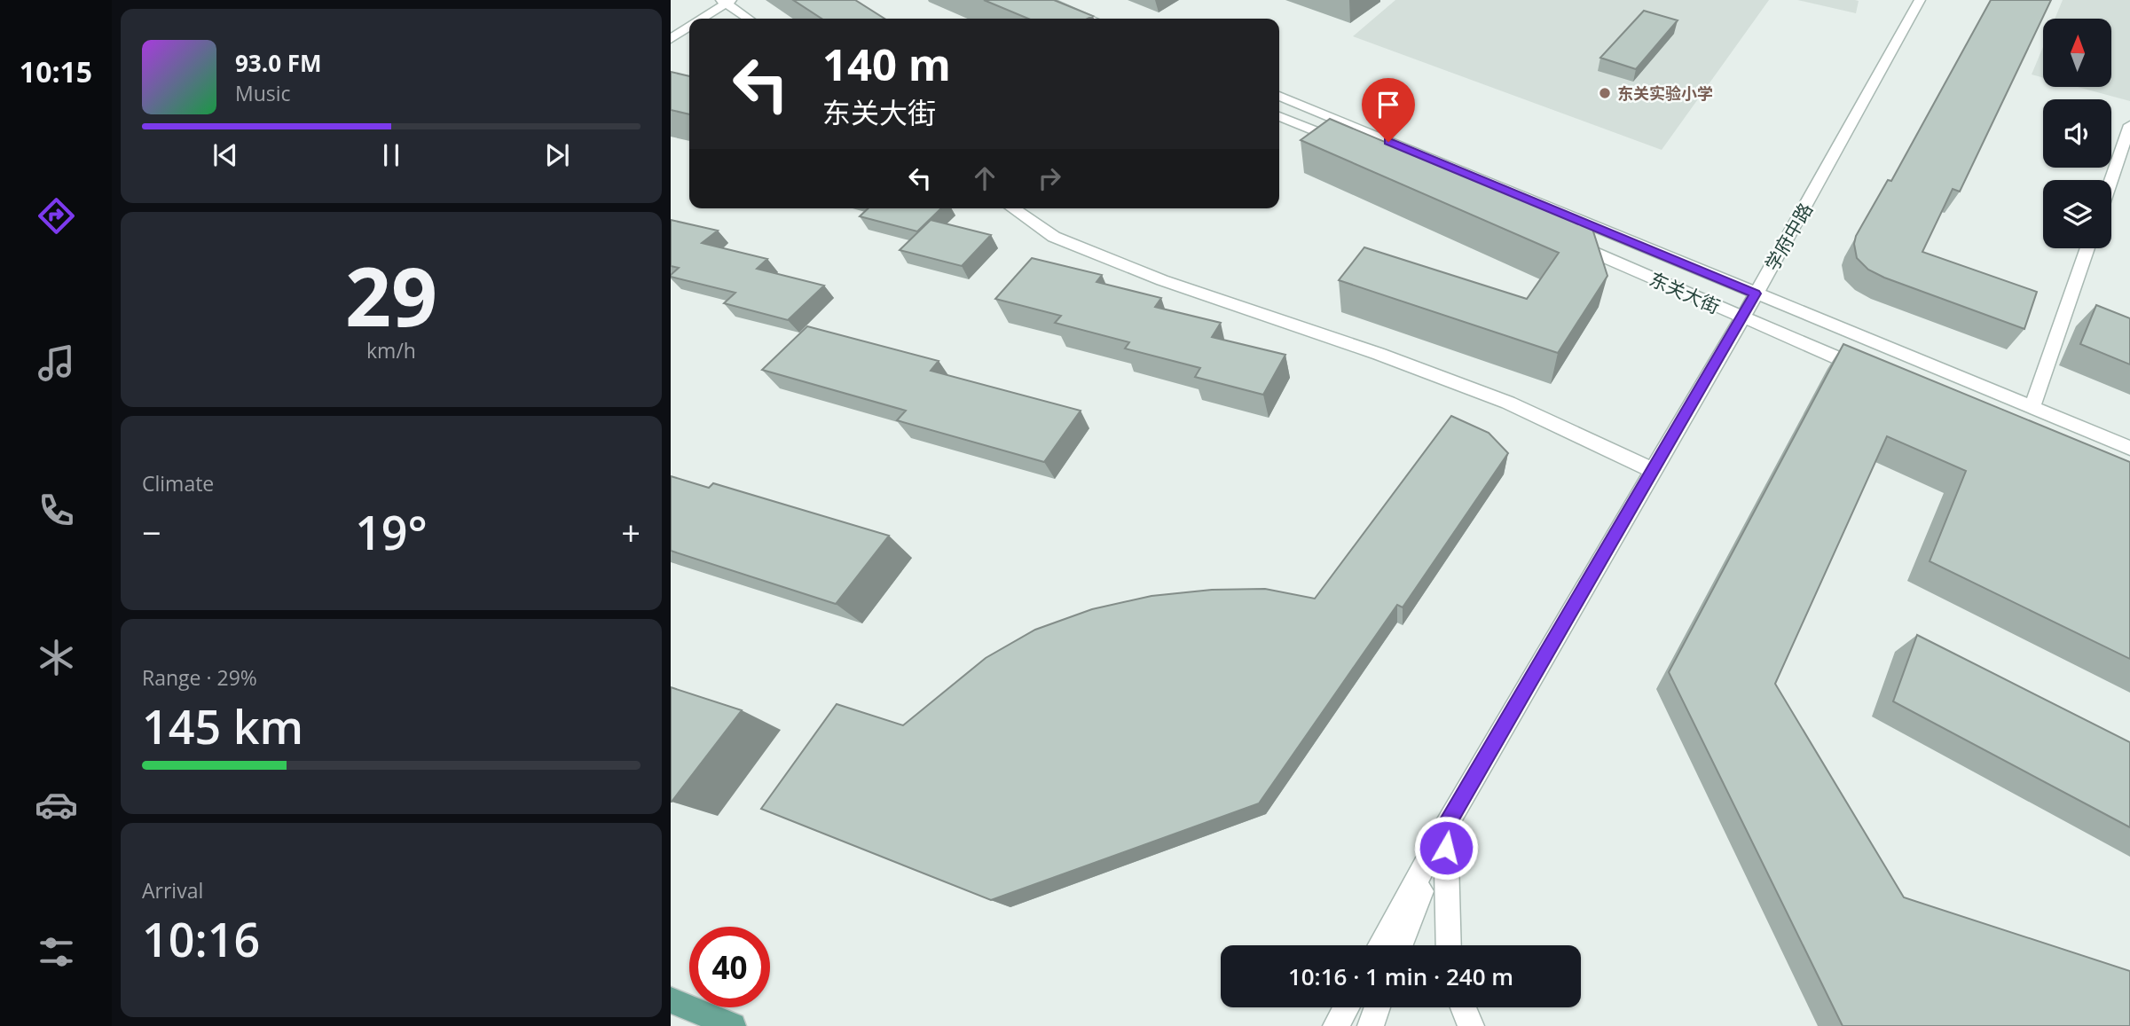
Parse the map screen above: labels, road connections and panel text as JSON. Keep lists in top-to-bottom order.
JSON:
{
  "streets": {
    "street": ["学府中路", "东关大街"]
  },
  "crossings": [
    ["学府中路", "东关大街"]
  ],
  "places": ["东关实验小学"],
  "north": "top",
  "page": {
    "tabs": "10:15",
    "turn": ["140 m", "东关大街"],
    "song": ["93.0 FM", "Music"],
    "tile": [
      ["29", "km/h"],
      "Climate",
      ["Range · 29%", "145 km"],
      ["Arrival", "10:16"]
    ],
    "heat": ["−", "19°", "+"],
    "limit": "40",
    "trip": "10:16 · 1 min · 240 m"
  }
}
